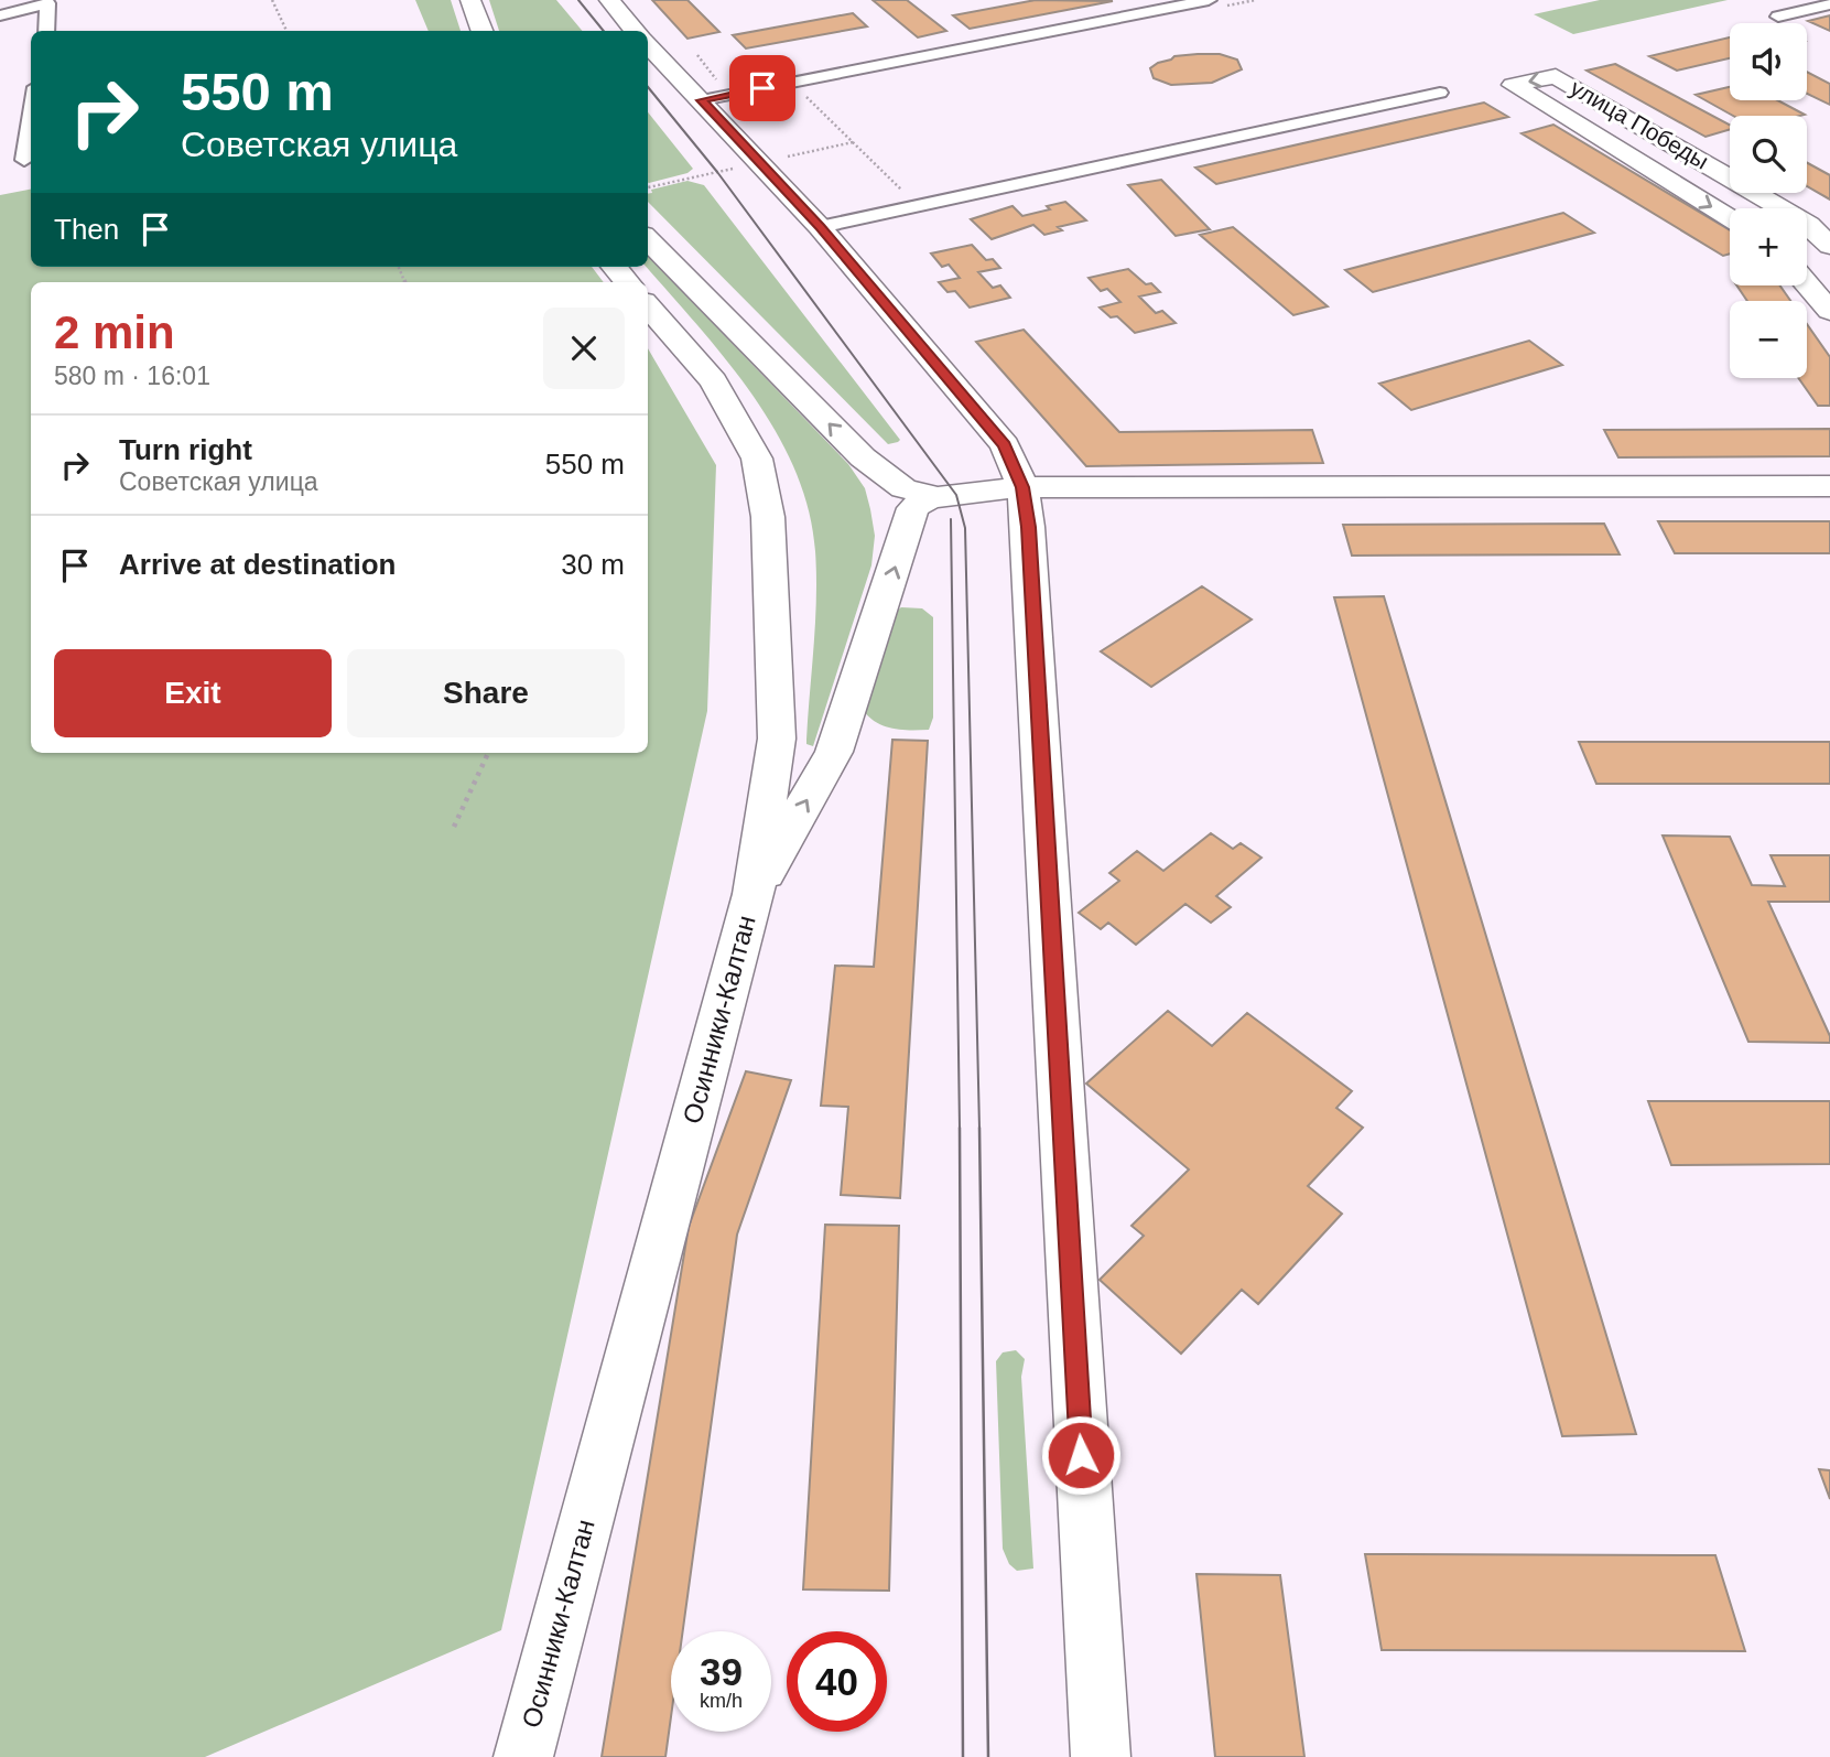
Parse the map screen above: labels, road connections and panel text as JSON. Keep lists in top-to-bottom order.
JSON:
{
  "streets": {
    "street": ["улица Победы", "Осинники-Калтан"]
  },
  "page": {
    "map_buttons": ["+", "−"],
    "turn": ["550 m", "Советская улица"],
    "then": "Then",
    "heading": ["2 min", "580 m · 16:01"],
    "list": [
      {
        "name": "Turn right",
        "note": "Советская улица",
        "value": "550 m"
      },
      {
        "name": "Arrive at destination",
        "value": "30 m"
      }
    ],
    "buttons": ["Exit", "Share"],
    "speed": "39 km/h",
    "limit": "40"
  }
}
